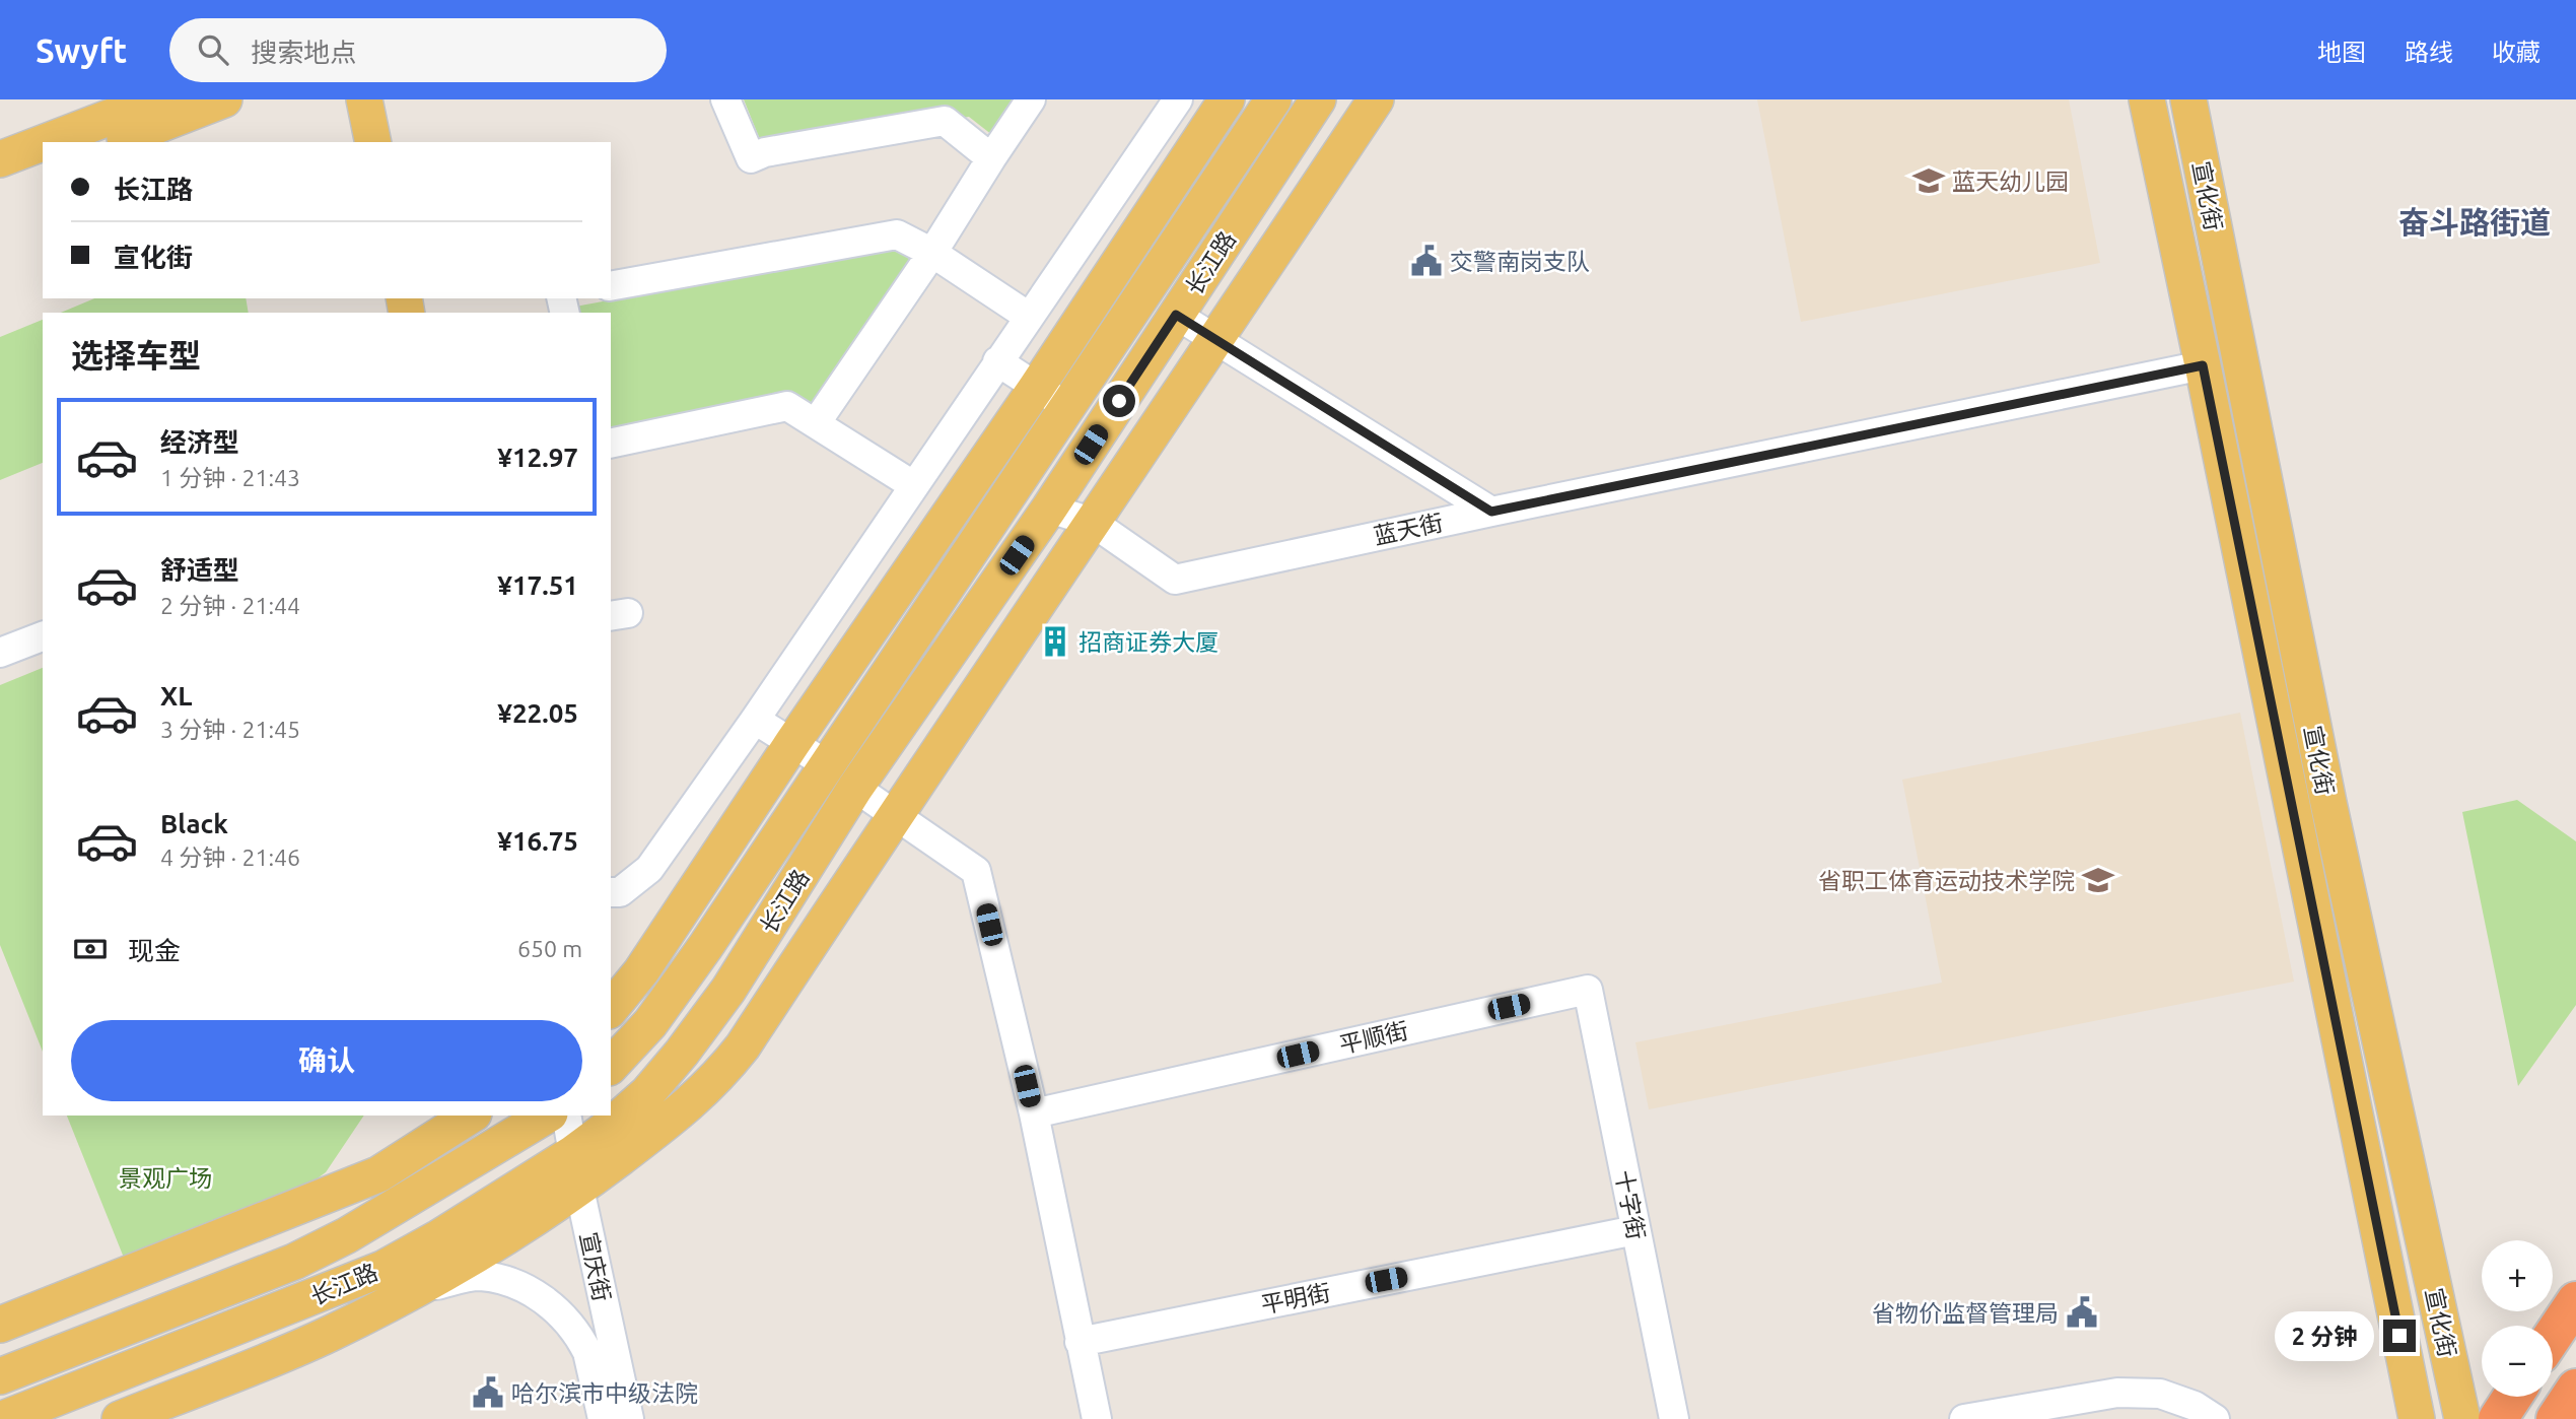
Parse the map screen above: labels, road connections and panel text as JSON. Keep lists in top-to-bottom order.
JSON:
{
  "streets": {
    "main road": ["宣化街", "长江路"],
    "street": [
      "蓝天街",
      "平顺街",
      "十字街",
      "宣庆街",
      "平明街"
    ]
  },
  "crossings": [
    ["宣化街", "蓝天街"],
    ["长江路", "蓝天街"],
    ["长江路", "宣庆街"],
    ["平顺街", "十字街"],
    ["十字街", "平明街"]
  ],
  "districts": ["奋斗路街道"],
  "parks": ["景观广场"],
  "places": {
    "school or university": ["蓝天幼儿园", "省职工体育运动技术学院"],
    "public building": ["交警南岗支队", "省物价监督管理局", "哈尔滨市中级法院"],
    "building": ["招商证券大厦"]
  },
  "page": {
    "header": "Swyft",
    "search": "搜索地点",
    "nav": ["地图", "路线", "收藏"],
    "banner": ["长江路", "宣化街"],
    "heading": "选择车型",
    "list": [
      {
        "name": "经济型",
        "note": "1 分钟 · 21:43",
        "value": "¥12.97"
      },
      {
        "name": "舒适型",
        "note": "2 分钟 · 21:44",
        "value": "¥17.51"
      },
      {
        "name": "XL",
        "note": "3 分钟 · 21:45",
        "value": "¥22.05"
      },
      {
        "name": "Black",
        "note": "4 分钟 · 21:46",
        "value": "¥16.75"
      }
    ],
    "pay": ["现金", "650 m"],
    "buttons": "确认",
    "map_buttons": ["+", "−"],
    "bubble": "2 分钟"
  }
}
